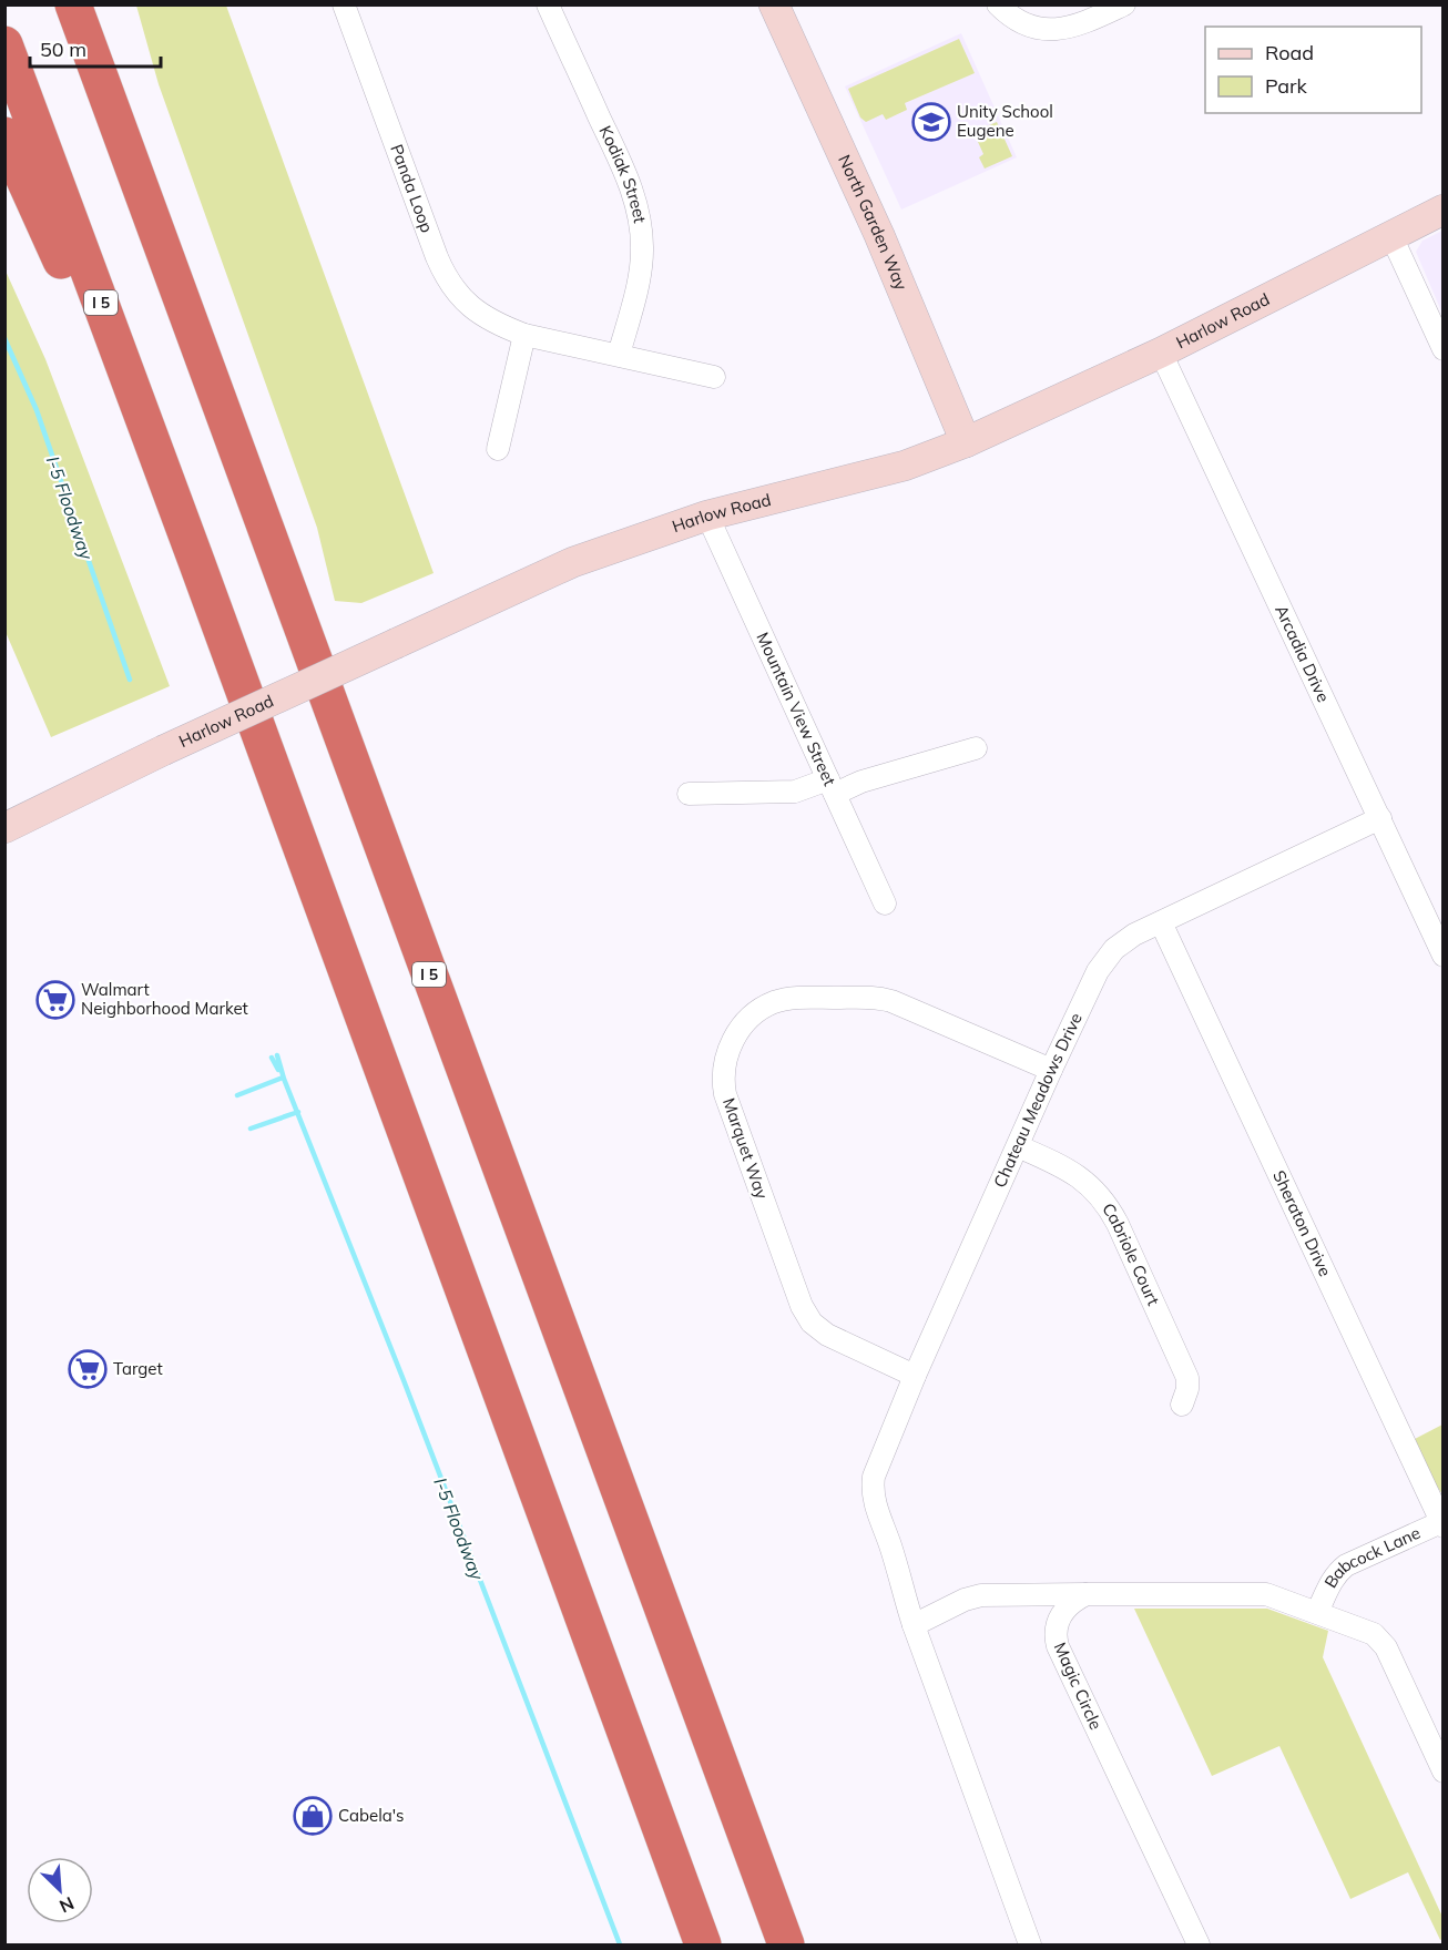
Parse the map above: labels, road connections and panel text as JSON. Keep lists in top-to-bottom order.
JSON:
{
  "streets": {
    "highway": ["I 5"],
    "main road": ["North Garden Way", "Harlow Road"],
    "street": [
      "Kodiak Street",
      "Panda Loop",
      "Arcadia Drive",
      "Mountain View Street",
      "Chateau Meadows Drive",
      "Marquet Way",
      "Sheraton Drive",
      "Cabriole Court",
      "Babcock Lane",
      "Magic Circle"
    ]
  },
  "crossings": [
    ["Kodiak Street", "Panda Loop"],
    ["North Garden Way", "Harlow Road"],
    ["Harlow Road", "Arcadia Drive"],
    ["Harlow Road", "Mountain View Street"],
    ["Arcadia Drive", "Chateau Meadows Drive"],
    ["Chateau Meadows Drive", "Marquet Way"],
    ["Chateau Meadows Drive", "Sheraton Drive"],
    ["Chateau Meadows Drive", "Cabriole Court"],
    ["Sheraton Drive", "Babcock Lane"]
  ],
  "water": ["I-5 Floodway"],
  "places": {
    "school or university": ["Unity School Eugene"],
    "supermarket": ["Walmart Neighborhood Market", "Target"],
    "shop": ["Cabela's"]
  },
  "legend": ["Road", "Park"],
  "scale_bar": "50 m",
  "north": "bottom right"
}
